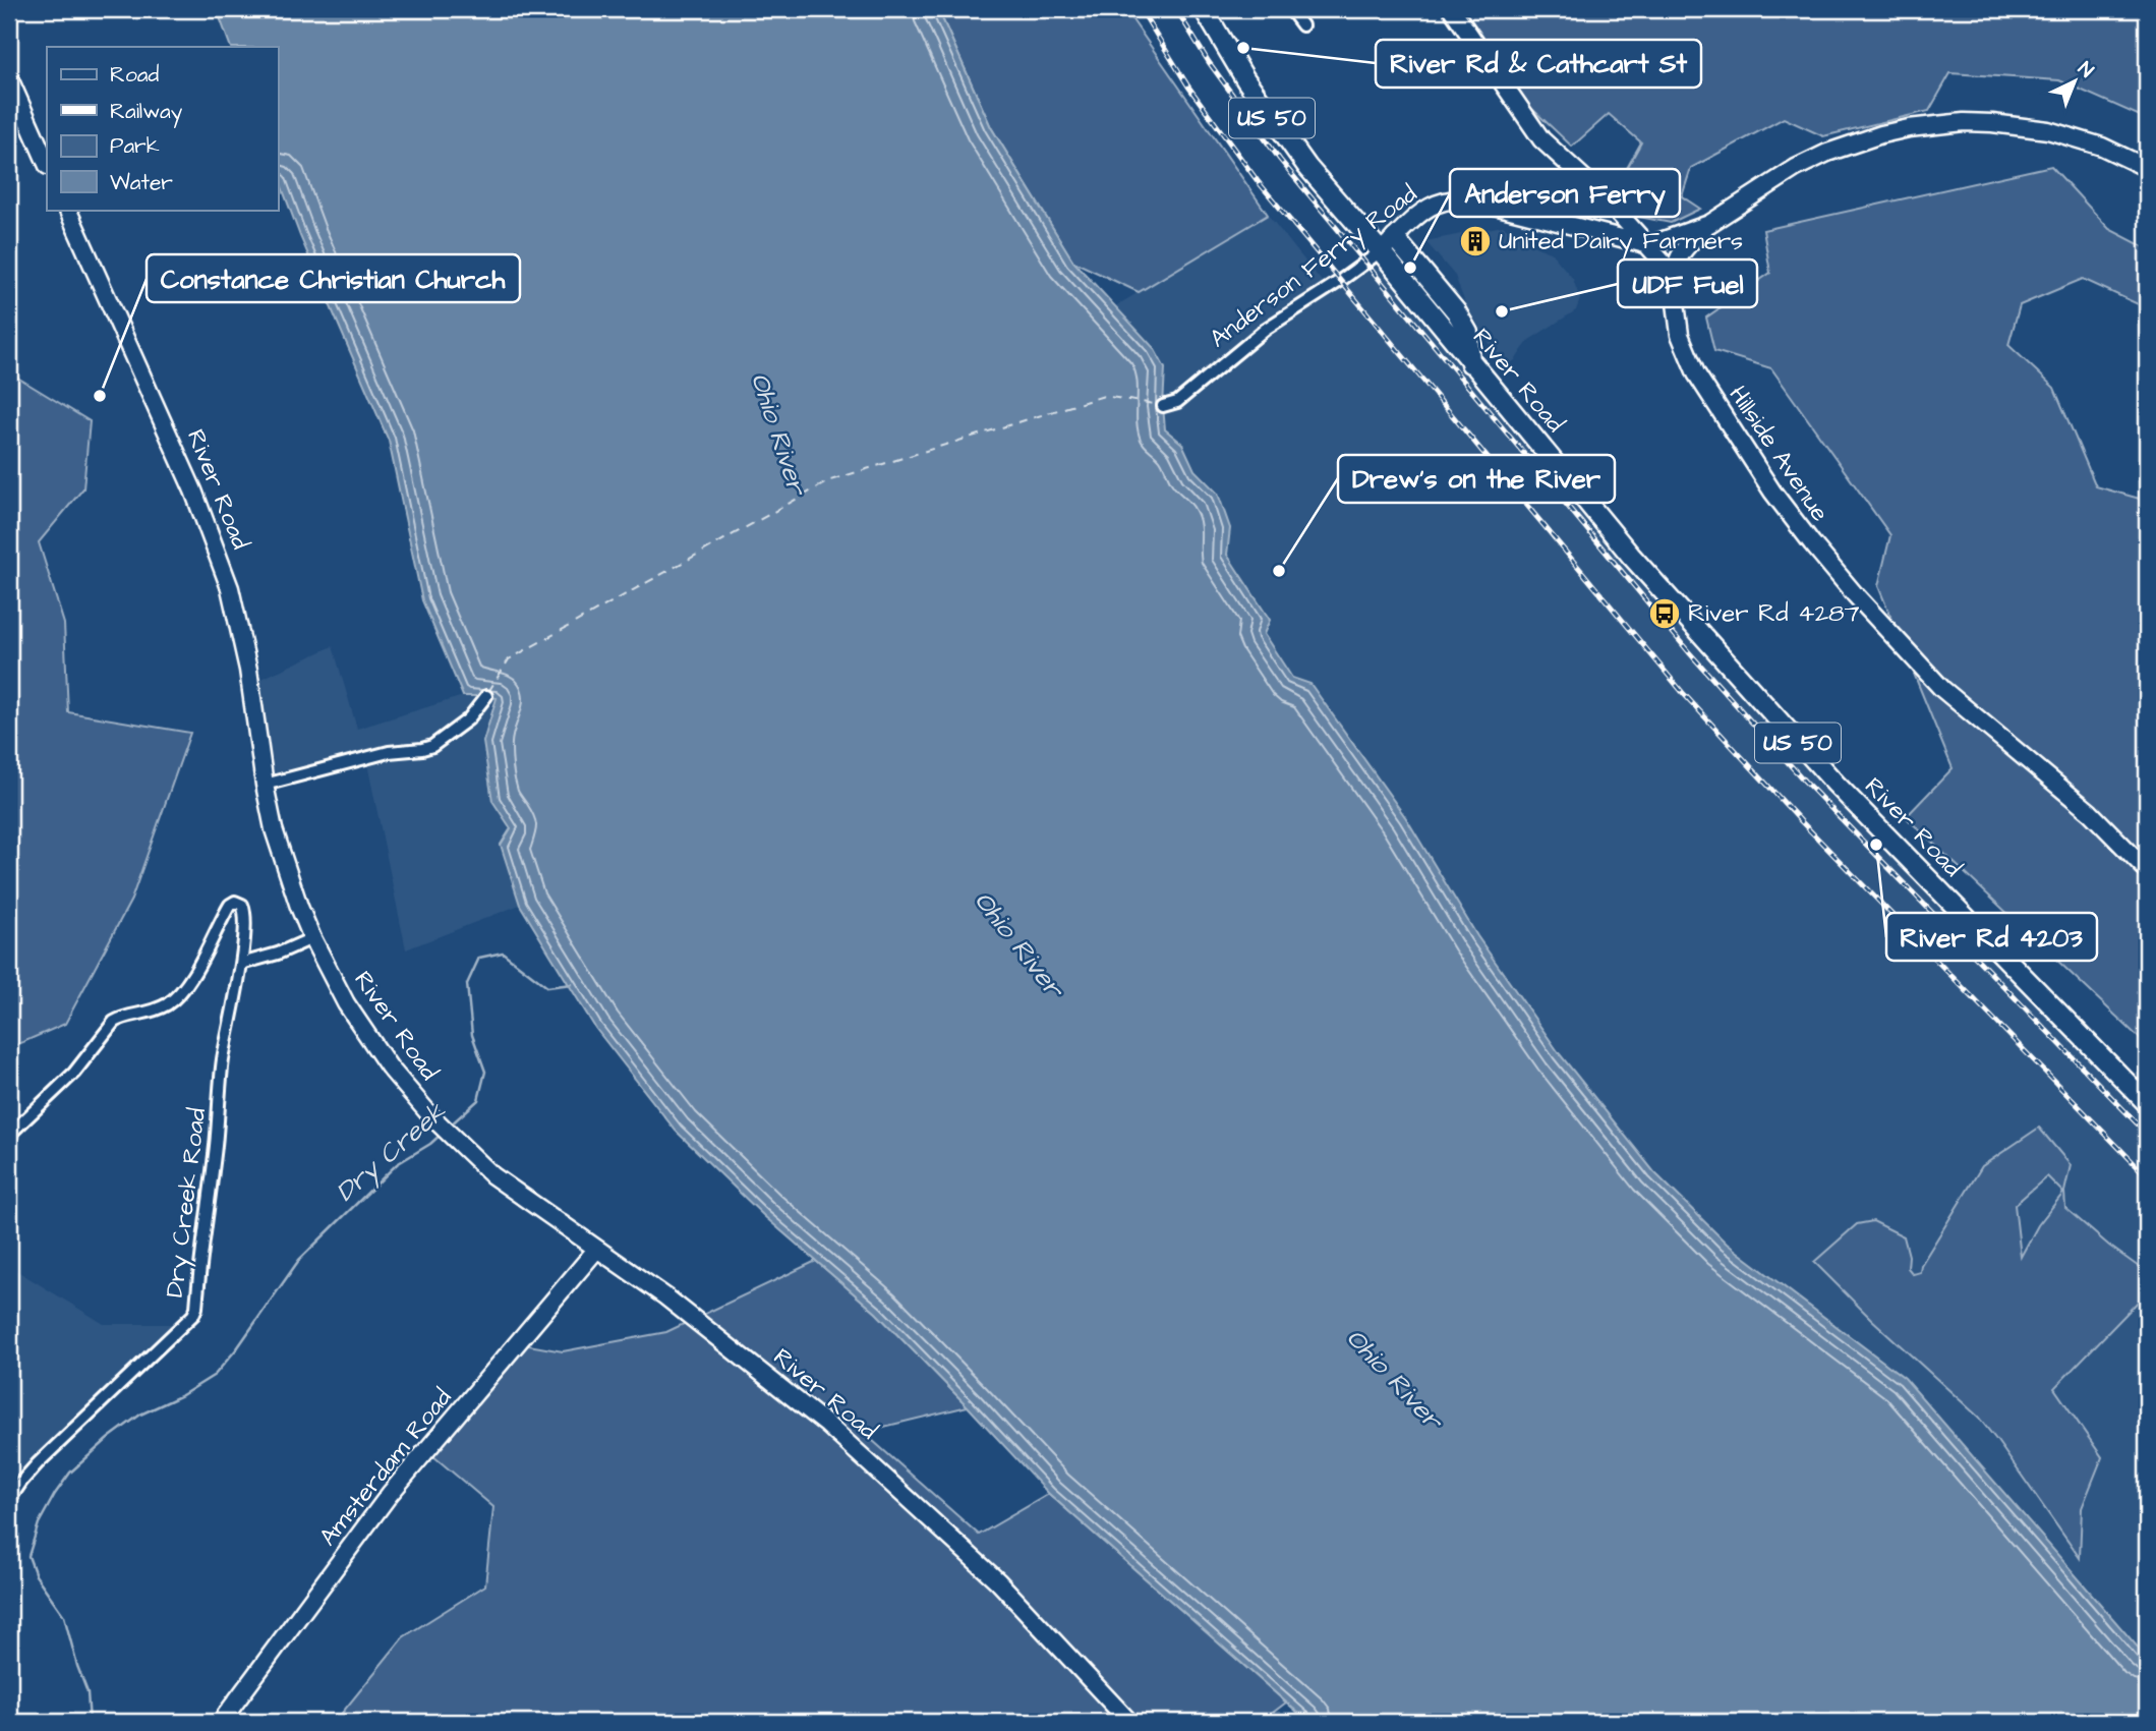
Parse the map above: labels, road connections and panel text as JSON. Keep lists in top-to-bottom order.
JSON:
{
  "streets": {
    "main road": [
      "US 50",
      "Anderson Ferry Road",
      "River Road",
      "Hillside Avenue",
      "Amsterdam Road"
    ],
    "street": ["Dry Creek Road"]
  },
  "crossings": [
    ["Anderson Ferry Road", "River Road"],
    ["Anderson Ferry Road", "Hillside Avenue"],
    ["River Road", "Amsterdam Road"]
  ],
  "water": ["Ohio River", "Dry Creek"],
  "places": {
    "other": [
      "River Rd & Cathcart St",
      "Anderson Ferry",
      "UDF Fuel",
      "Constance Christian Church",
      "Drew's on the River",
      "River Rd 4203"
    ],
    "building": ["United Dairy Farmers"],
    "bus stop": ["River Rd 4287"]
  },
  "legend": [
    "Road",
    "Railway",
    "Park",
    "Water"
  ],
  "north": "top right"
}
